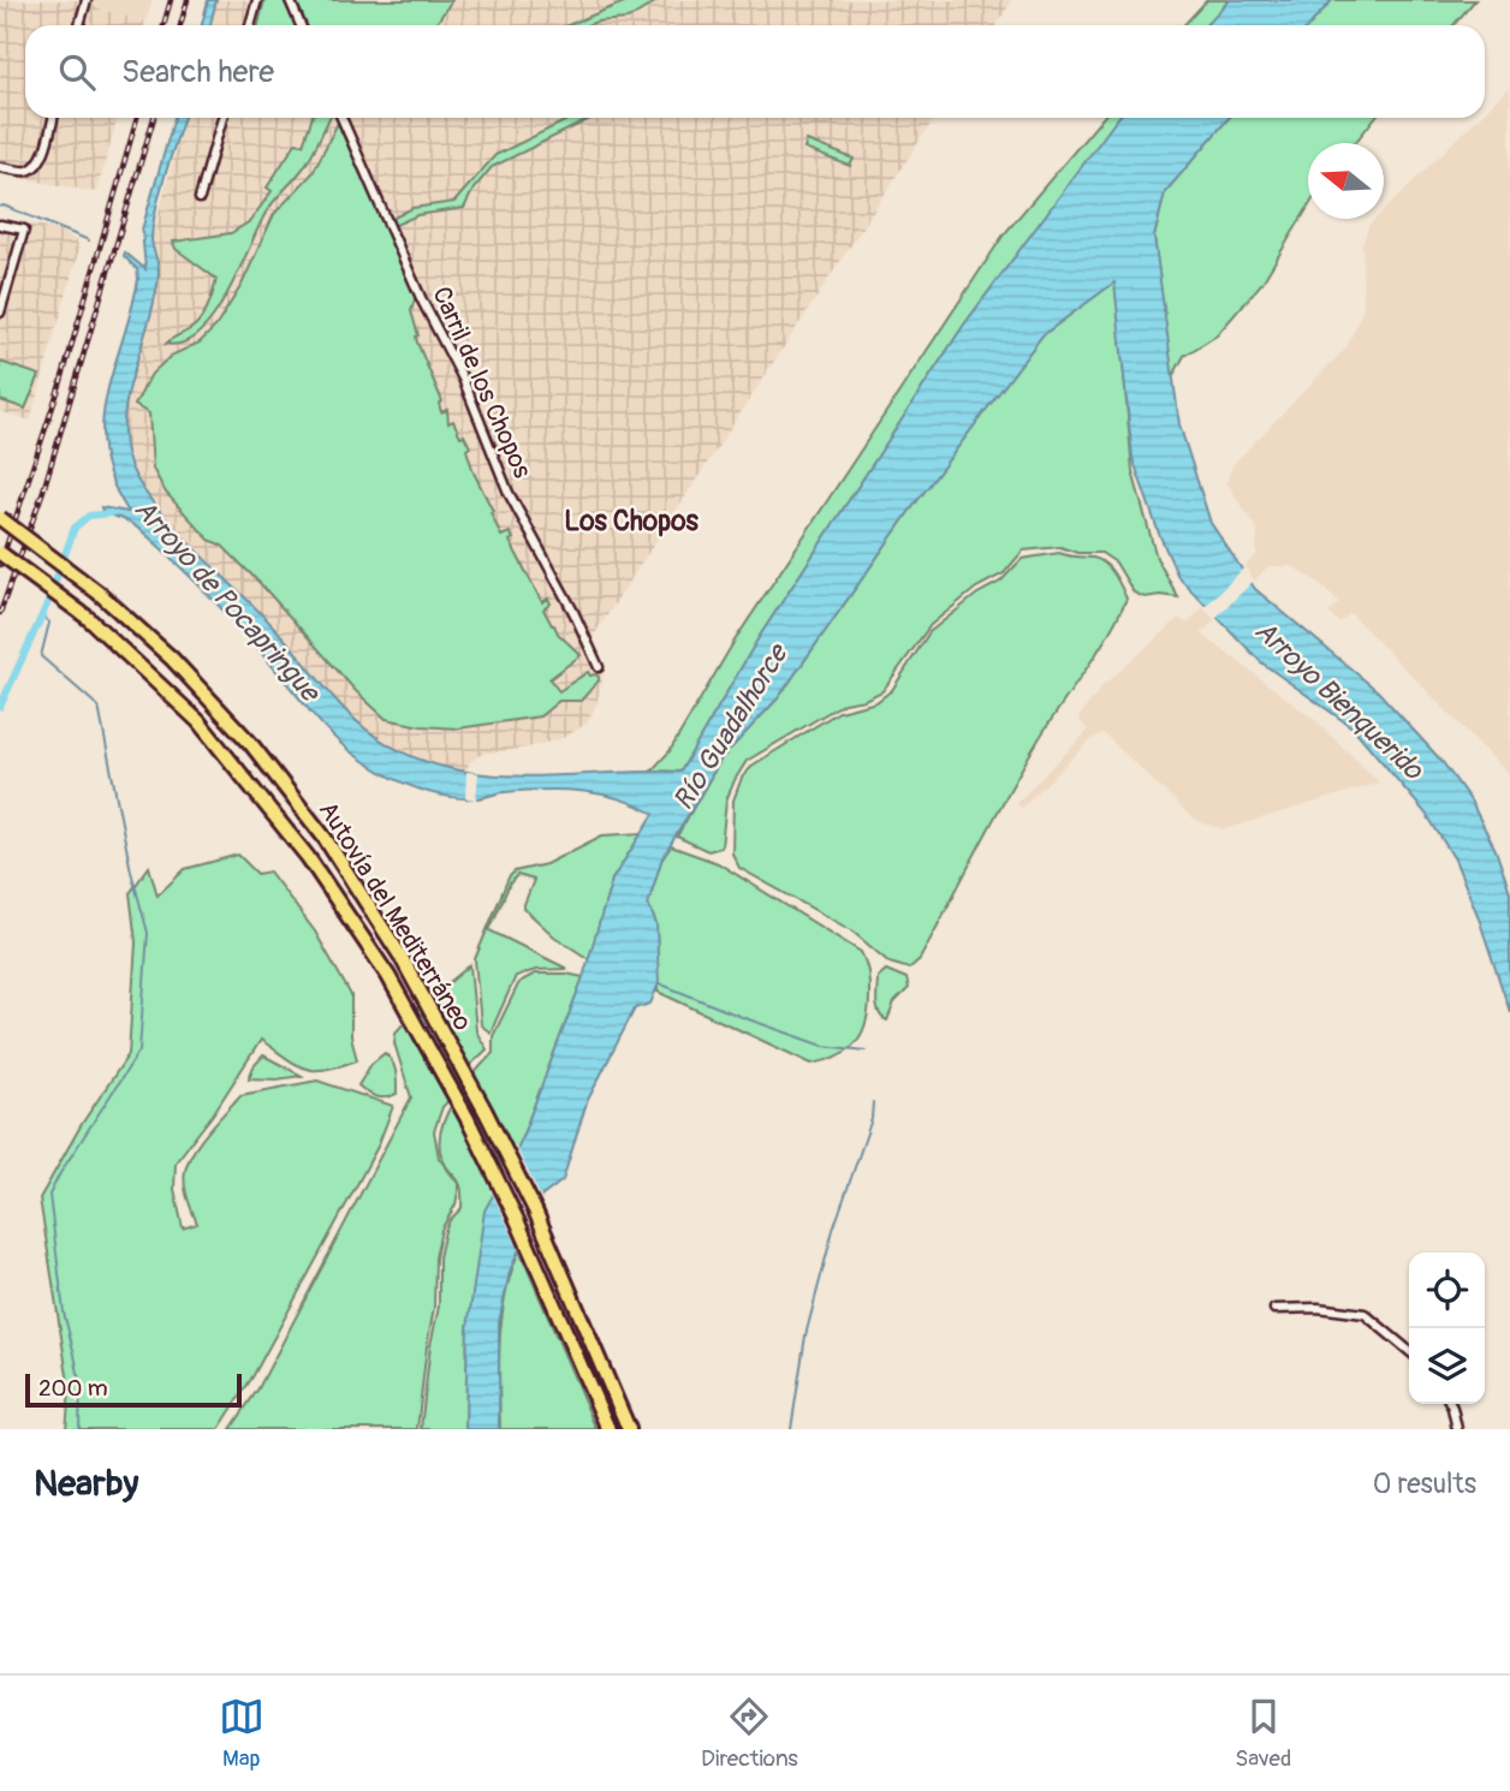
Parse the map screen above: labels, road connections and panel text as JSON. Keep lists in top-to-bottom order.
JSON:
{
  "streets": {
    "highway": ["Autovía del Mediterráneo"],
    "street": ["Carril de los Chopos"]
  },
  "districts": ["Los Chopos"],
  "water": ["Arroyo de Pocapringue", "Arroyo Bienquerido", "Río Guadalhorce"],
  "scale_bar": "200 m",
  "north": "left",
  "page": {
    "search": "Search here",
    "scale": "200 m",
    "heading": ["Nearby", "0 results"],
    "nav": ["Map", "Directions", "Saved"]
  }
}
